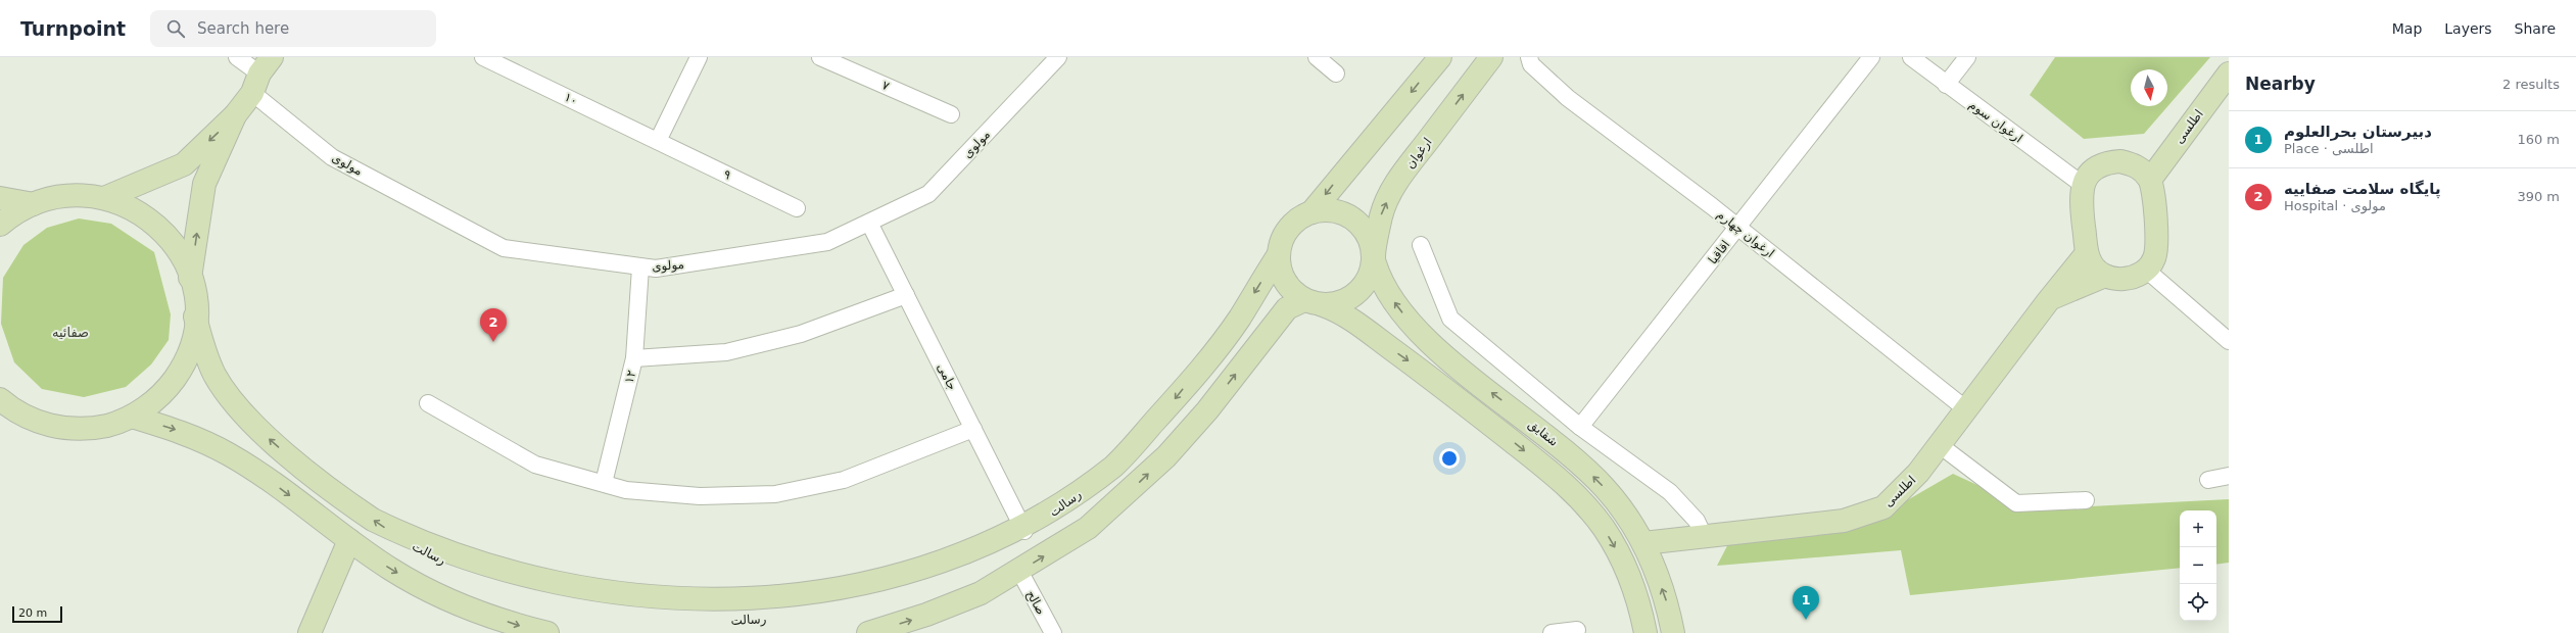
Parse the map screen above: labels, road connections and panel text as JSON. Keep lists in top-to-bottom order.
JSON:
{
  "streets": {
    "main road": [
      "اطلسی",
      "ارغوان",
      "شقایق",
      "رسالت"
    ],
    "street": [
      "۷",
      "۱۰",
      "ارغوان سوم",
      "مولوی",
      "۹",
      "ارغوان چهارم",
      "اقاقیا",
      "۱۲",
      "جامی",
      "صالح"
    ]
  },
  "crossings": [
    ["۱۰", "۹"],
    ["ارغوان سوم", "اطلسی"],
    ["اطلسی", "ارغوان چهارم"],
    ["اطلسی", "شقایق"],
    ["مولوی", "۱۲"],
    ["مولوی", "جامی"],
    ["ارغوان", "شقایق"],
    ["ارغوان", "رسالت"],
    ["ارغوان چهارم", "اقاقیا"],
    ["جامی", "رسالت"],
    ["شقایق", "رسالت"]
  ],
  "districts": ["صفائیه"],
  "scale_bar": "20 m",
  "north": "bottom",
  "page": {
    "header": "Turnpoint",
    "search": "Search here",
    "nav": ["Map", "Layers", "Share"],
    "heading": ["Nearby", "2 results"],
    "list": [
      {
        "mark": "1",
        "name": "دبیرستان بحرالعلوم",
        "note": "Place · اطلسی",
        "value": "160 m"
      },
      {
        "mark": "2",
        "name": "پایگاه سلامت صفاییه",
        "note": "Hospital · مولوی",
        "value": "390 m"
      }
    ],
    "pins": ["2", "1"],
    "map_buttons": ["+", "−"],
    "scale": "20 m"
  }
}
